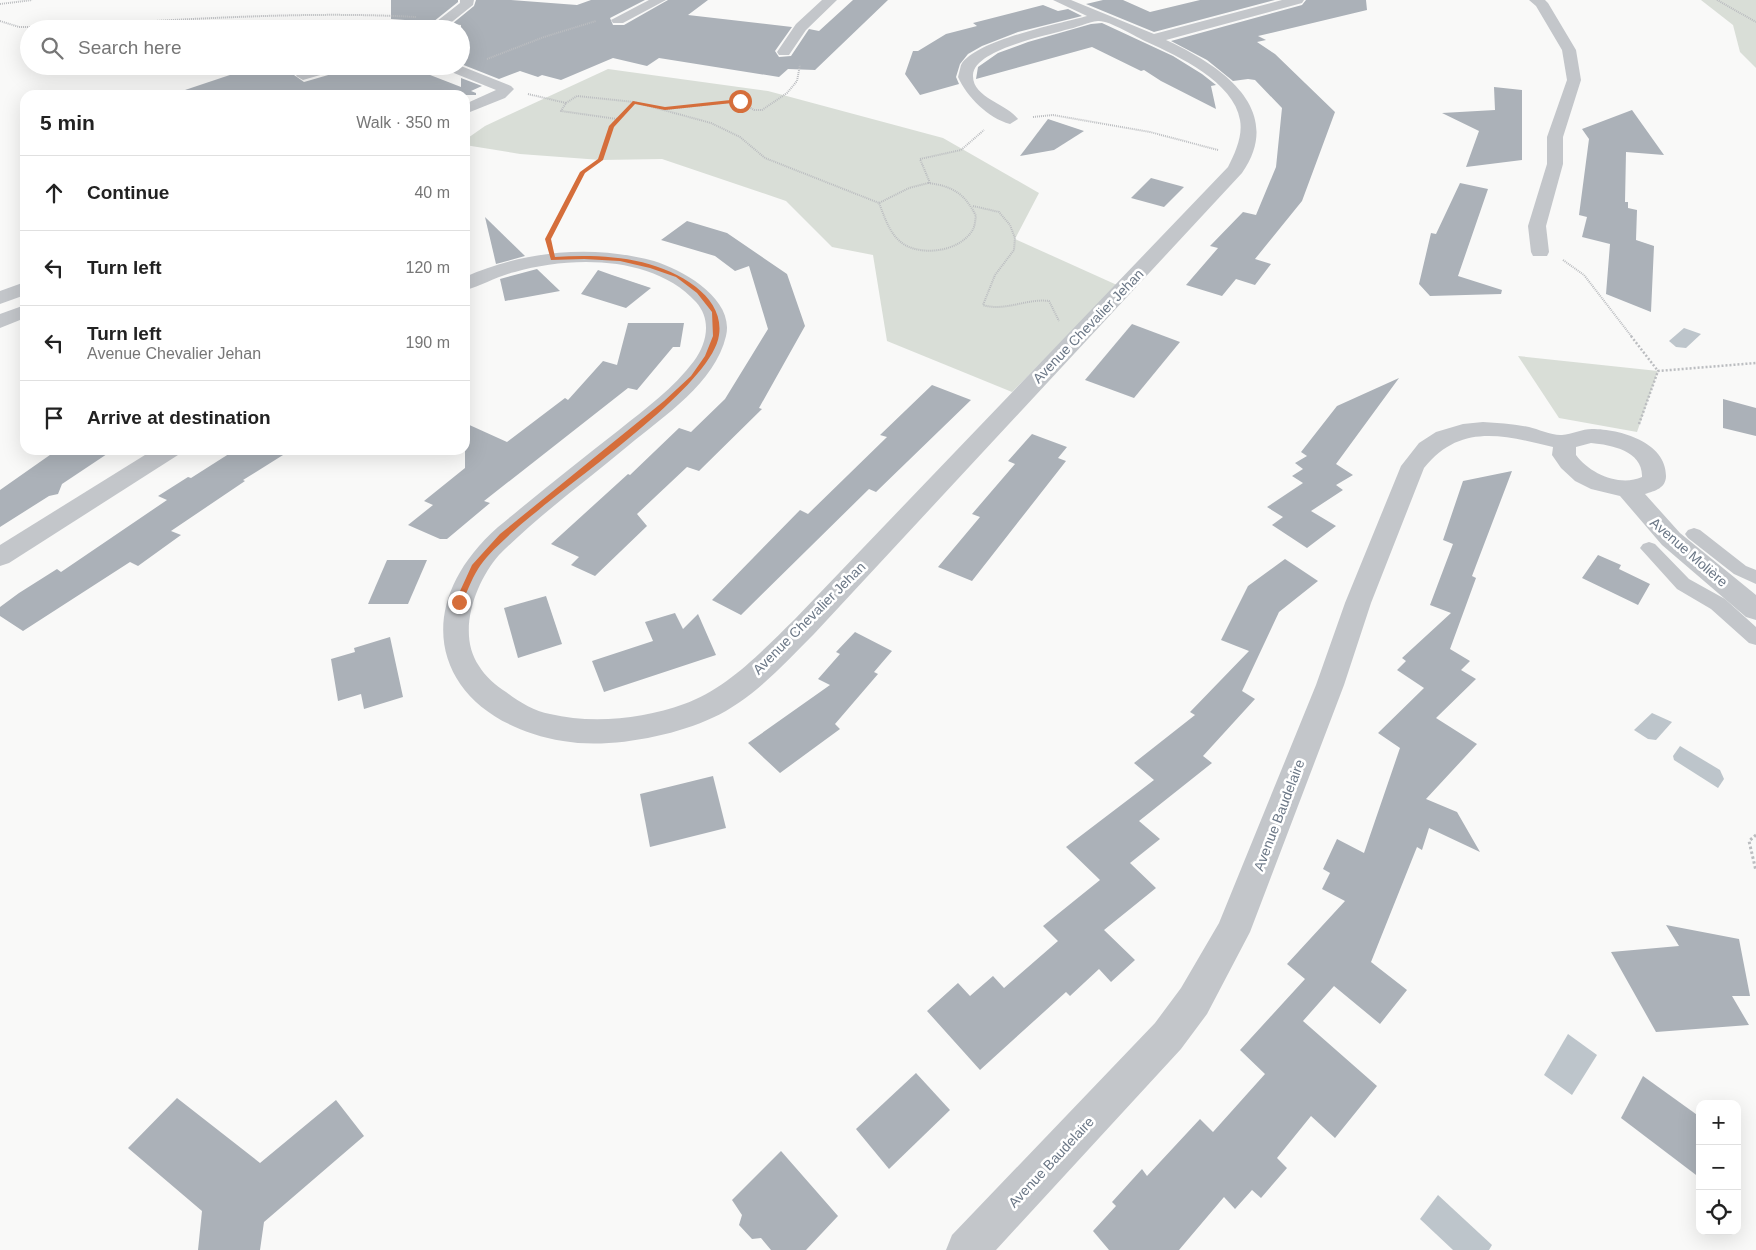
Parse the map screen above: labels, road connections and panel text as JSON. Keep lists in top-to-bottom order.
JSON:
{
  "streets": {
    "street": ["Avenue Chevalier Jehan", "Avenue Molière", "Avenue Baudelaire"]
  },
  "page": {
    "search": "Search here",
    "heading": ["5 min", "Walk · 350 m"],
    "list": [
      ["Continue", "40 m"],
      ["Turn left", "120 m"],
      ["Turn left", "Avenue Chevalier Jehan", "190 m"],
      "Arrive at destination"
    ],
    "map_buttons": ["+", "−"]
  }
}
